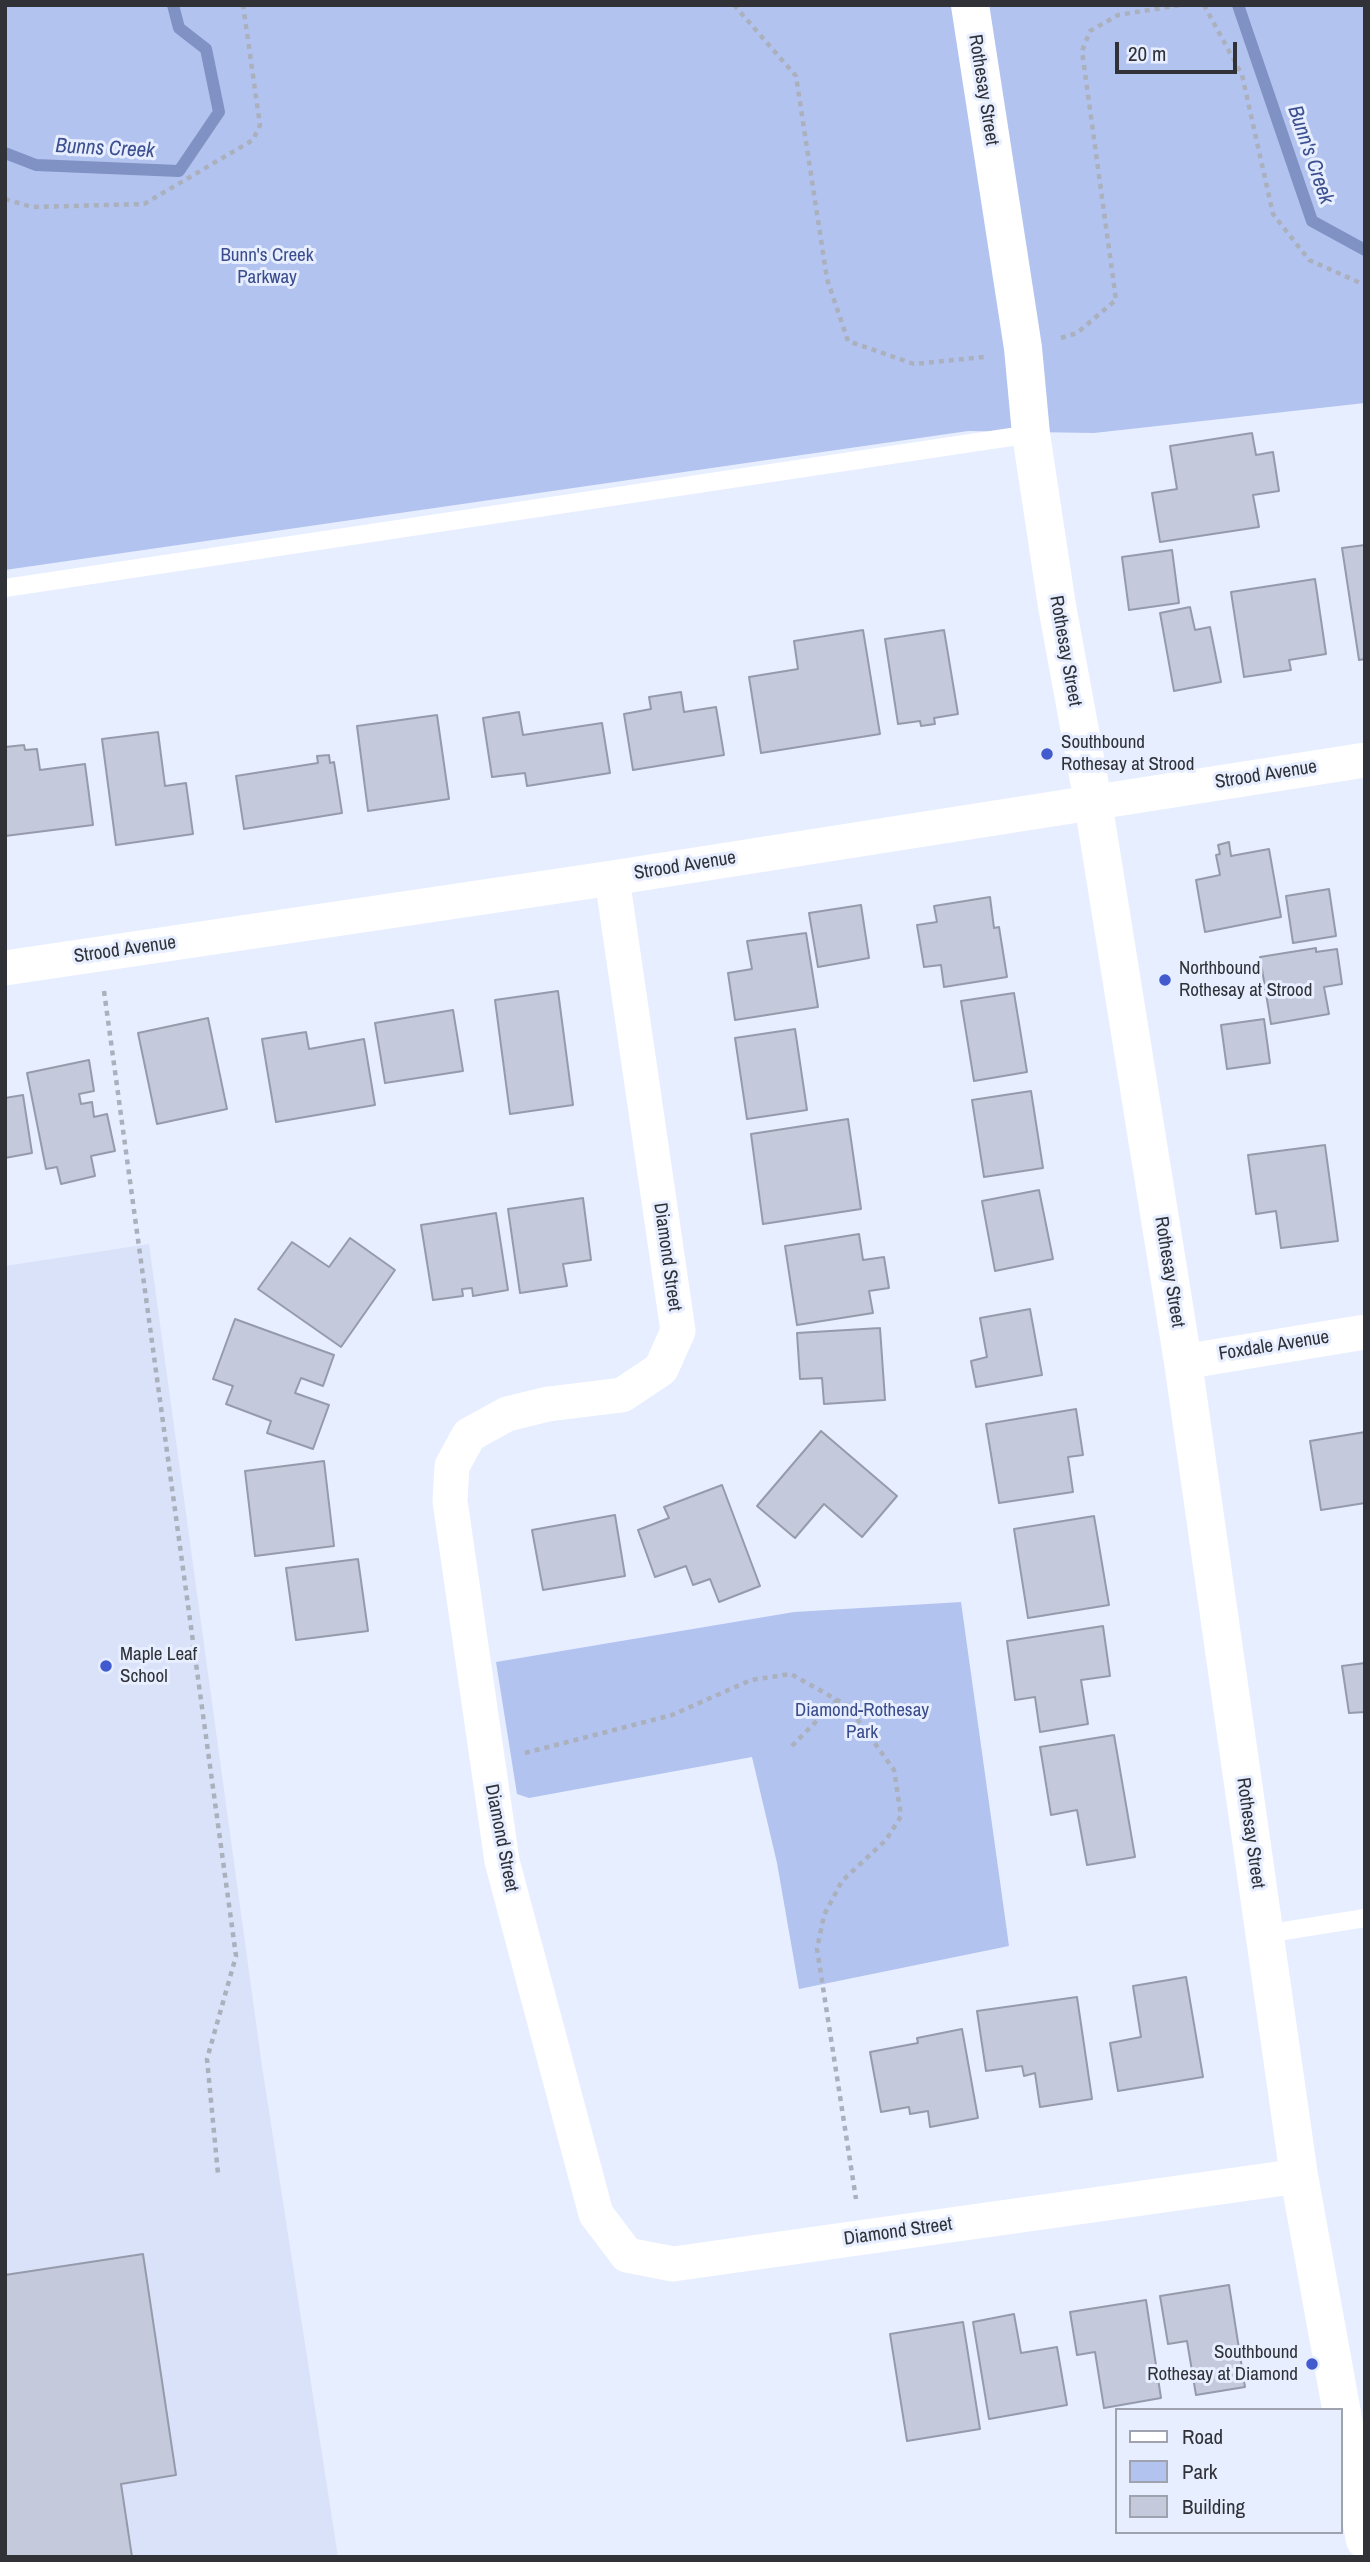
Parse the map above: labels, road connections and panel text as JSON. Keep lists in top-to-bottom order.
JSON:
{
  "streets": {
    "street": [
      "Rothesay Street",
      "Strood Avenue",
      "Diamond Street",
      "Foxdale Avenue"
    ]
  },
  "crossings": [
    ["Rothesay Street", "Strood Avenue"],
    ["Rothesay Street", "Diamond Street"],
    ["Rothesay Street", "Foxdale Avenue"],
    ["Strood Avenue", "Diamond Street"]
  ],
  "water": ["Bunns Creek", "Bunn's Creek"],
  "parks": ["Bunn's Creek Parkway", "Diamond-Rothesay Park"],
  "places": [
    "Southbound Rothesay at Strood",
    "Northbound Rothesay at Strood",
    "Maple Leaf School",
    "Southbound Rothesay at Diamond"
  ],
  "legend": ["Road", "Park", "Building"],
  "scale_bar": "20 m"
}
